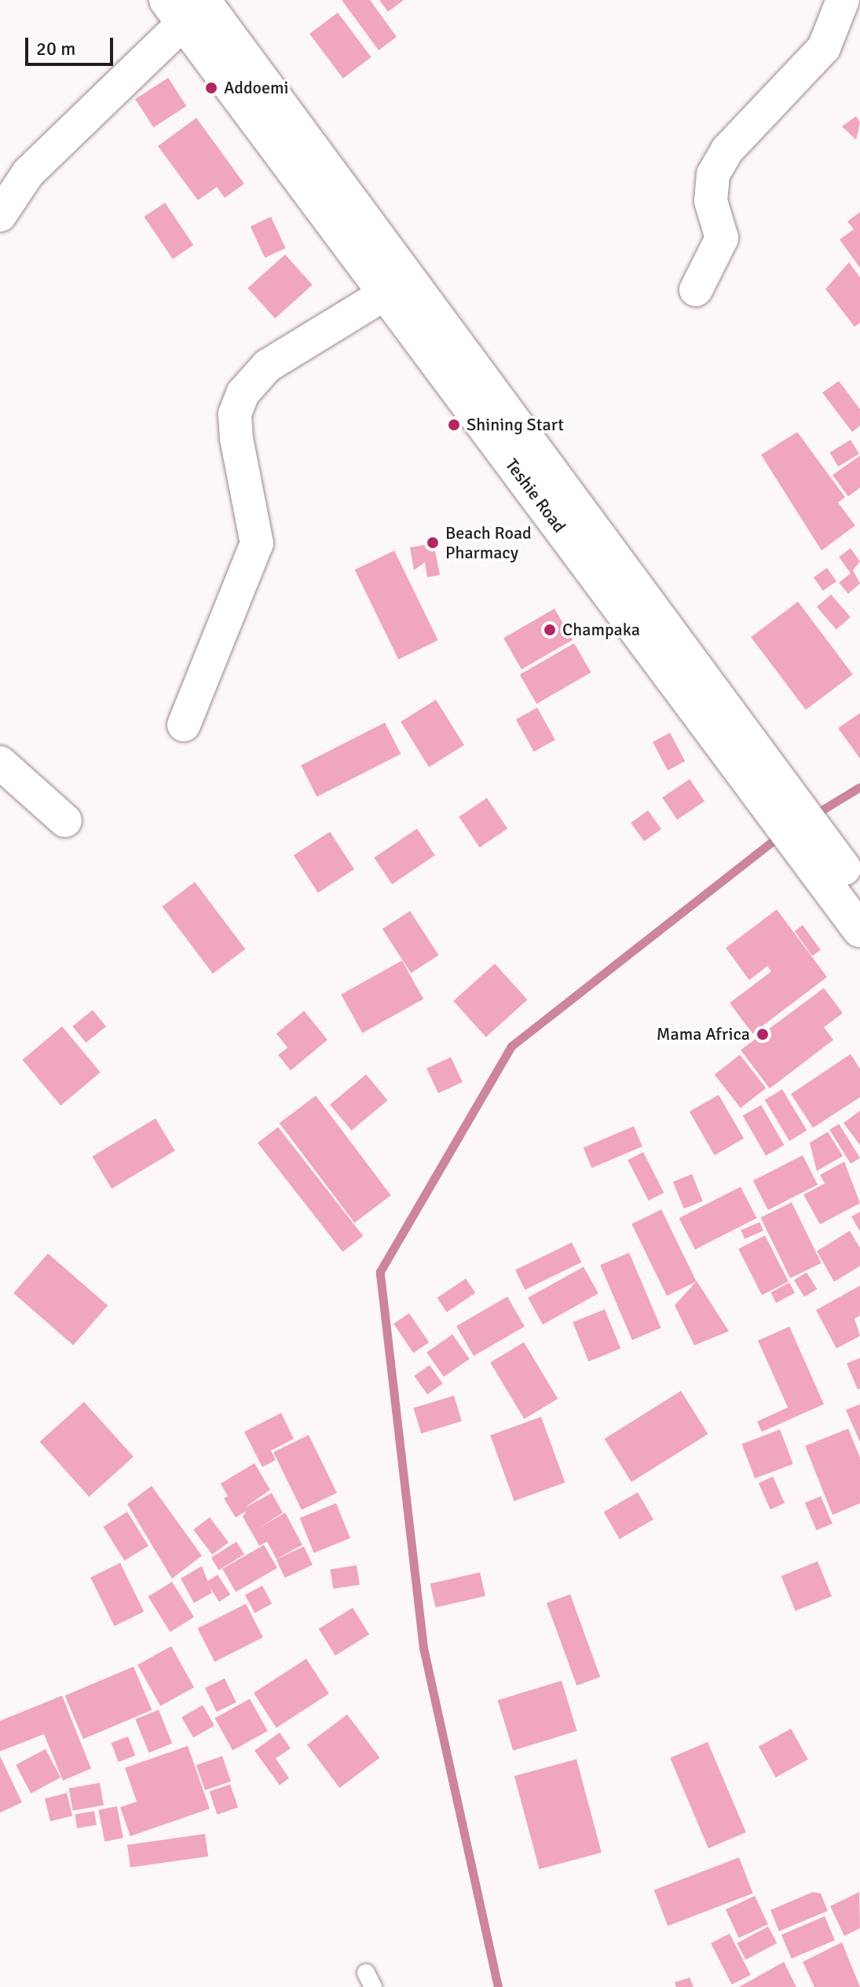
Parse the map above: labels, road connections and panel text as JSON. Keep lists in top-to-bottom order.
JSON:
{
  "streets": {
    "main road": ["Teshie Road"]
  },
  "places": [
    "Addoemi",
    "Shining Start",
    "Beach Road Pharmacy",
    "Champaka",
    "Mama Africa"
  ],
  "scale_bar": "20 m"
}
